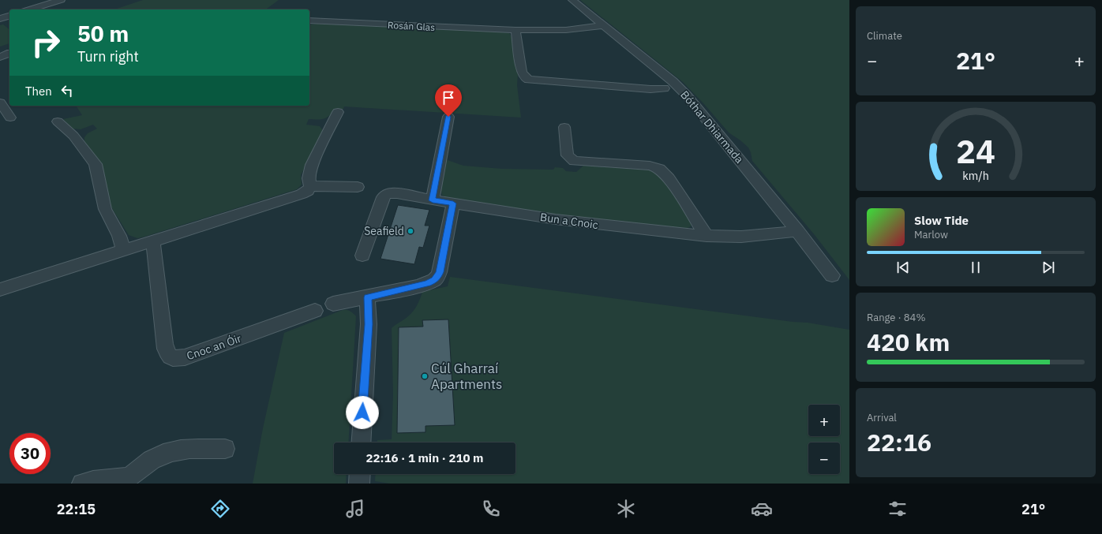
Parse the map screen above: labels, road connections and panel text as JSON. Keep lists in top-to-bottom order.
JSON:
{
  "streets": {
    "street": [
      "Rosán Glas",
      "Bóthar Dhiarmada",
      "Bun a Cnoic",
      "Cnoc an Óir"
    ]
  },
  "crossings": [
    ["Rosán Glas", "Bóthar Dhiarmada"],
    ["Bóthar Dhiarmada", "Bun a Cnoic"]
  ],
  "places": ["Seafield", "Cúl Gharraí Apartments"],
  "page": {
    "tile": [
      "Climate",
      ["Range · 84%", "420 km"],
      ["Arrival", "22:16"]
    ],
    "turn": ["50 m", "Turn right"],
    "heat": ["−", "21°", "+"],
    "then": "Then",
    "song": ["Slow Tide", "Marlow"],
    "map_buttons": ["+", "−"],
    "limit": "30",
    "trip": "22:16 · 1 min · 210 m",
    "tabs": ["22:15", "21°"],
    "gauge": ["24", "km/h"]
  }
}
